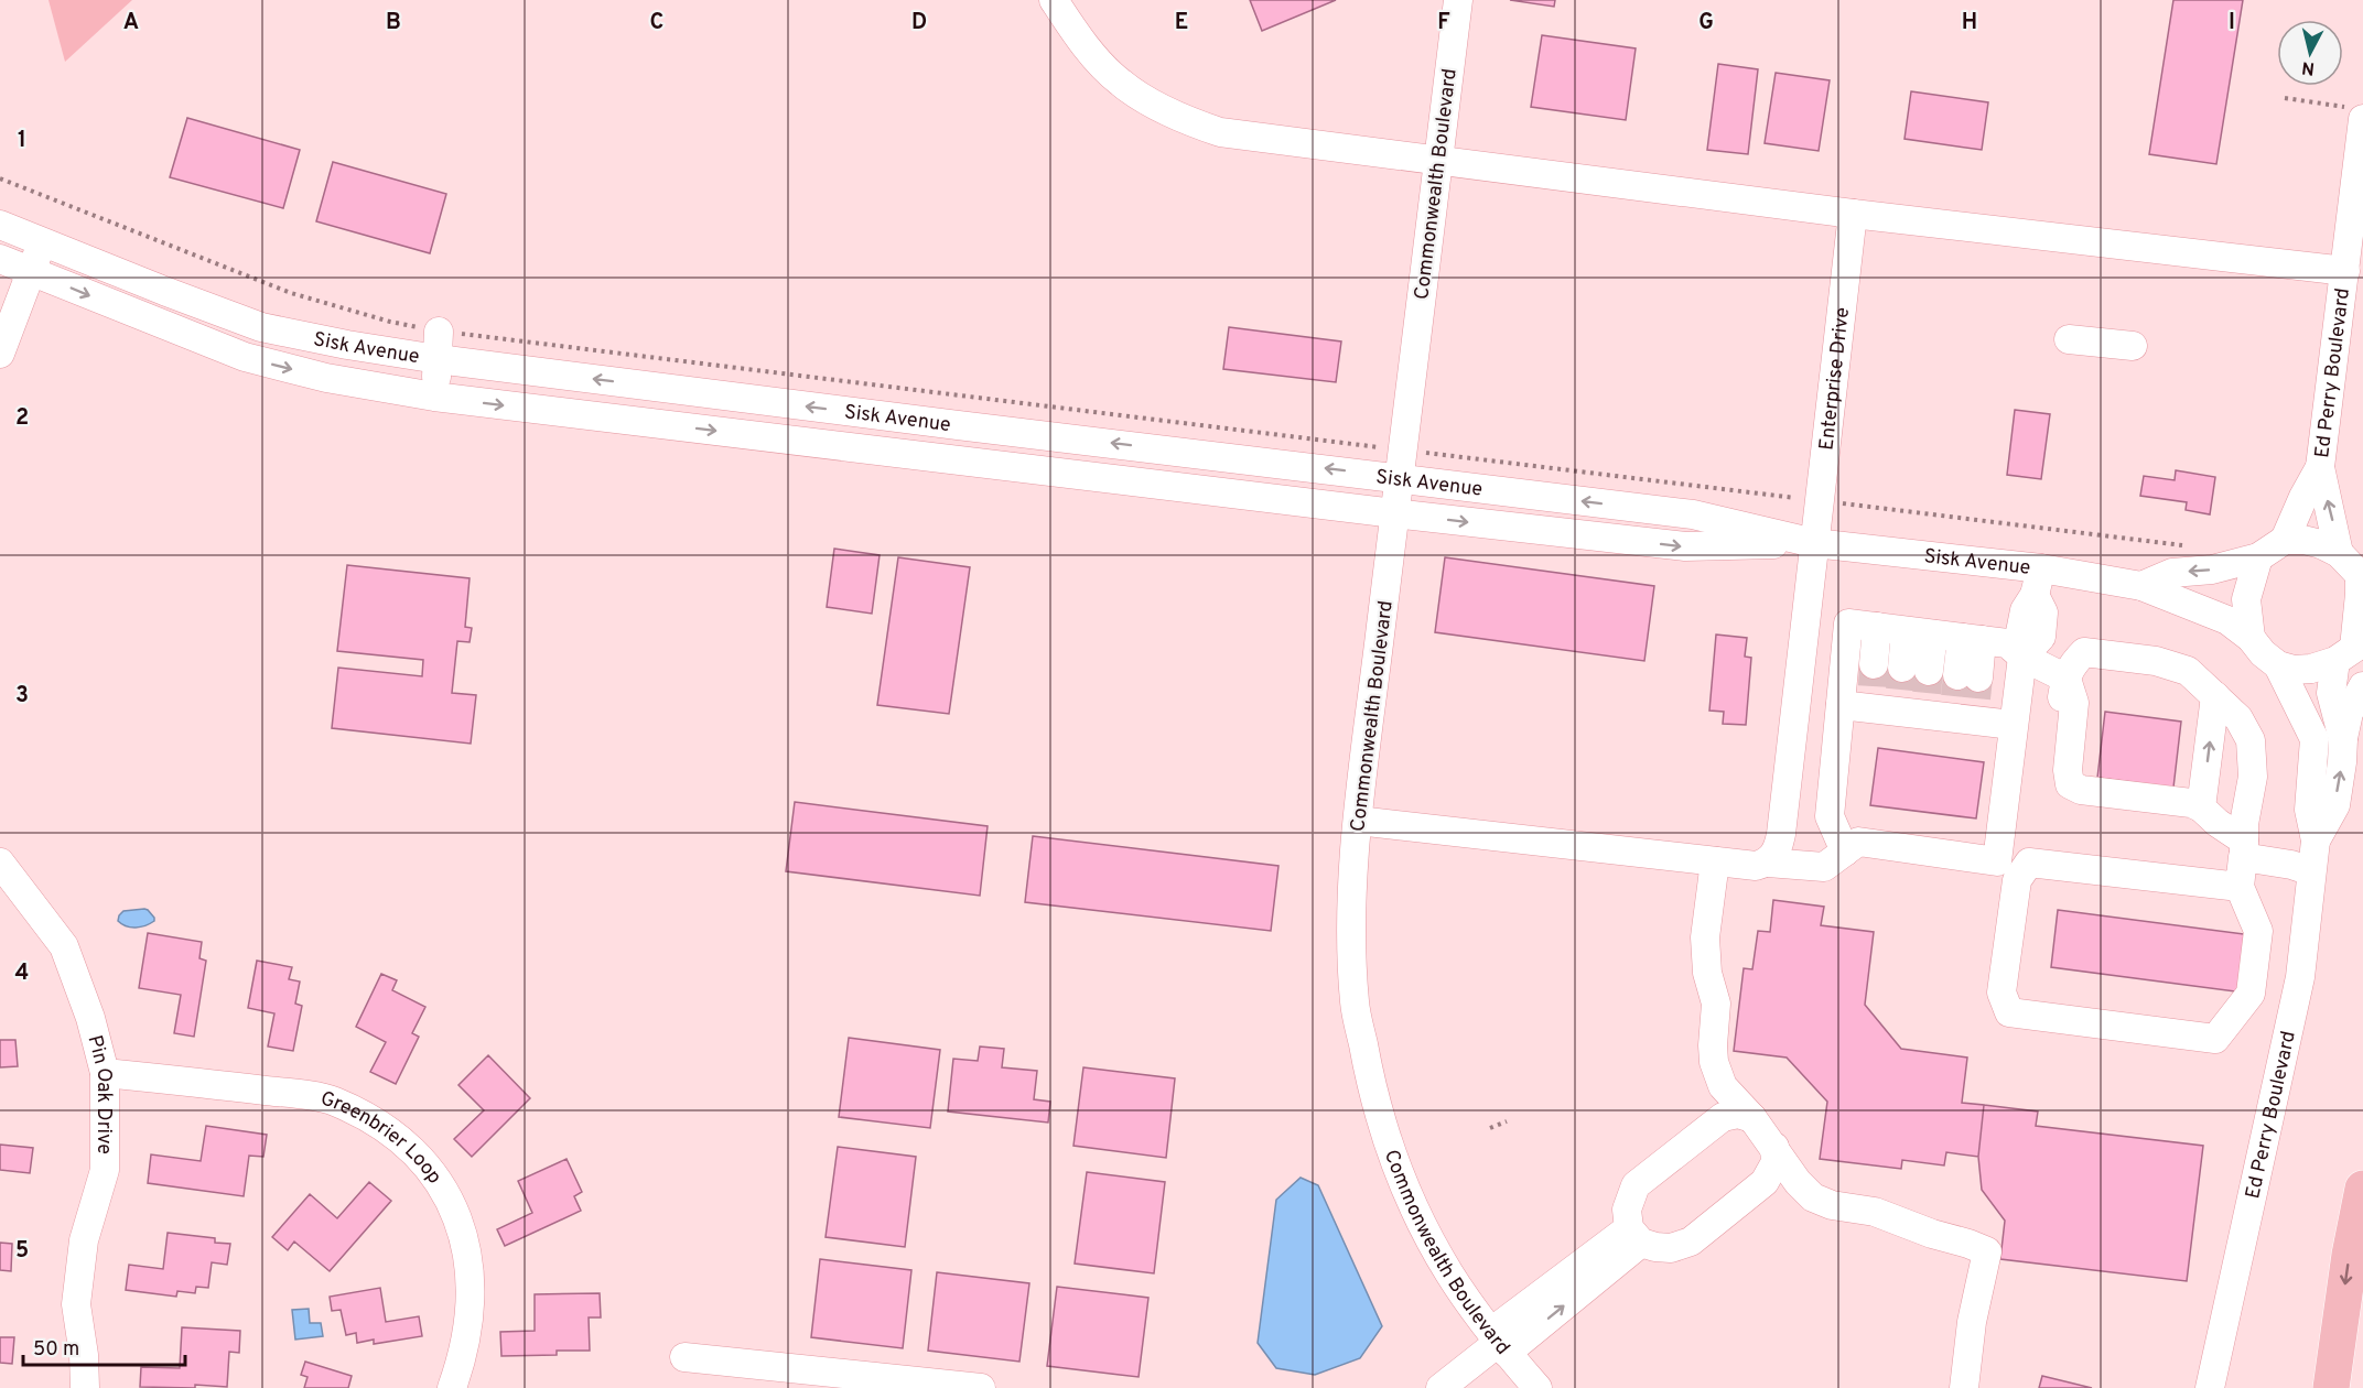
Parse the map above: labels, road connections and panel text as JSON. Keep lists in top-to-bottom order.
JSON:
{
  "streets": {
    "street": [
      "Commonwealth Boulevard",
      "Sisk Avenue",
      "Ed Perry Boulevard",
      "Enterprise Drive",
      "Pin Oak Drive",
      "Greenbrier Loop"
    ]
  },
  "crossings": [
    ["Commonwealth Boulevard", "Sisk Avenue"],
    ["Sisk Avenue", "Ed Perry Boulevard"],
    ["Sisk Avenue", "Enterprise Drive"],
    ["Pin Oak Drive", "Greenbrier Loop"]
  ],
  "scale_bar": "50 m",
  "north": "bottom",
  "grid": {
    "columns": [
      "A",
      "B",
      "C",
      "D",
      "E",
      "F",
      "G",
      "H",
      "I"
    ],
    "rows": [
      "1",
      "2",
      "3",
      "4",
      "5"
    ]
  }
}
